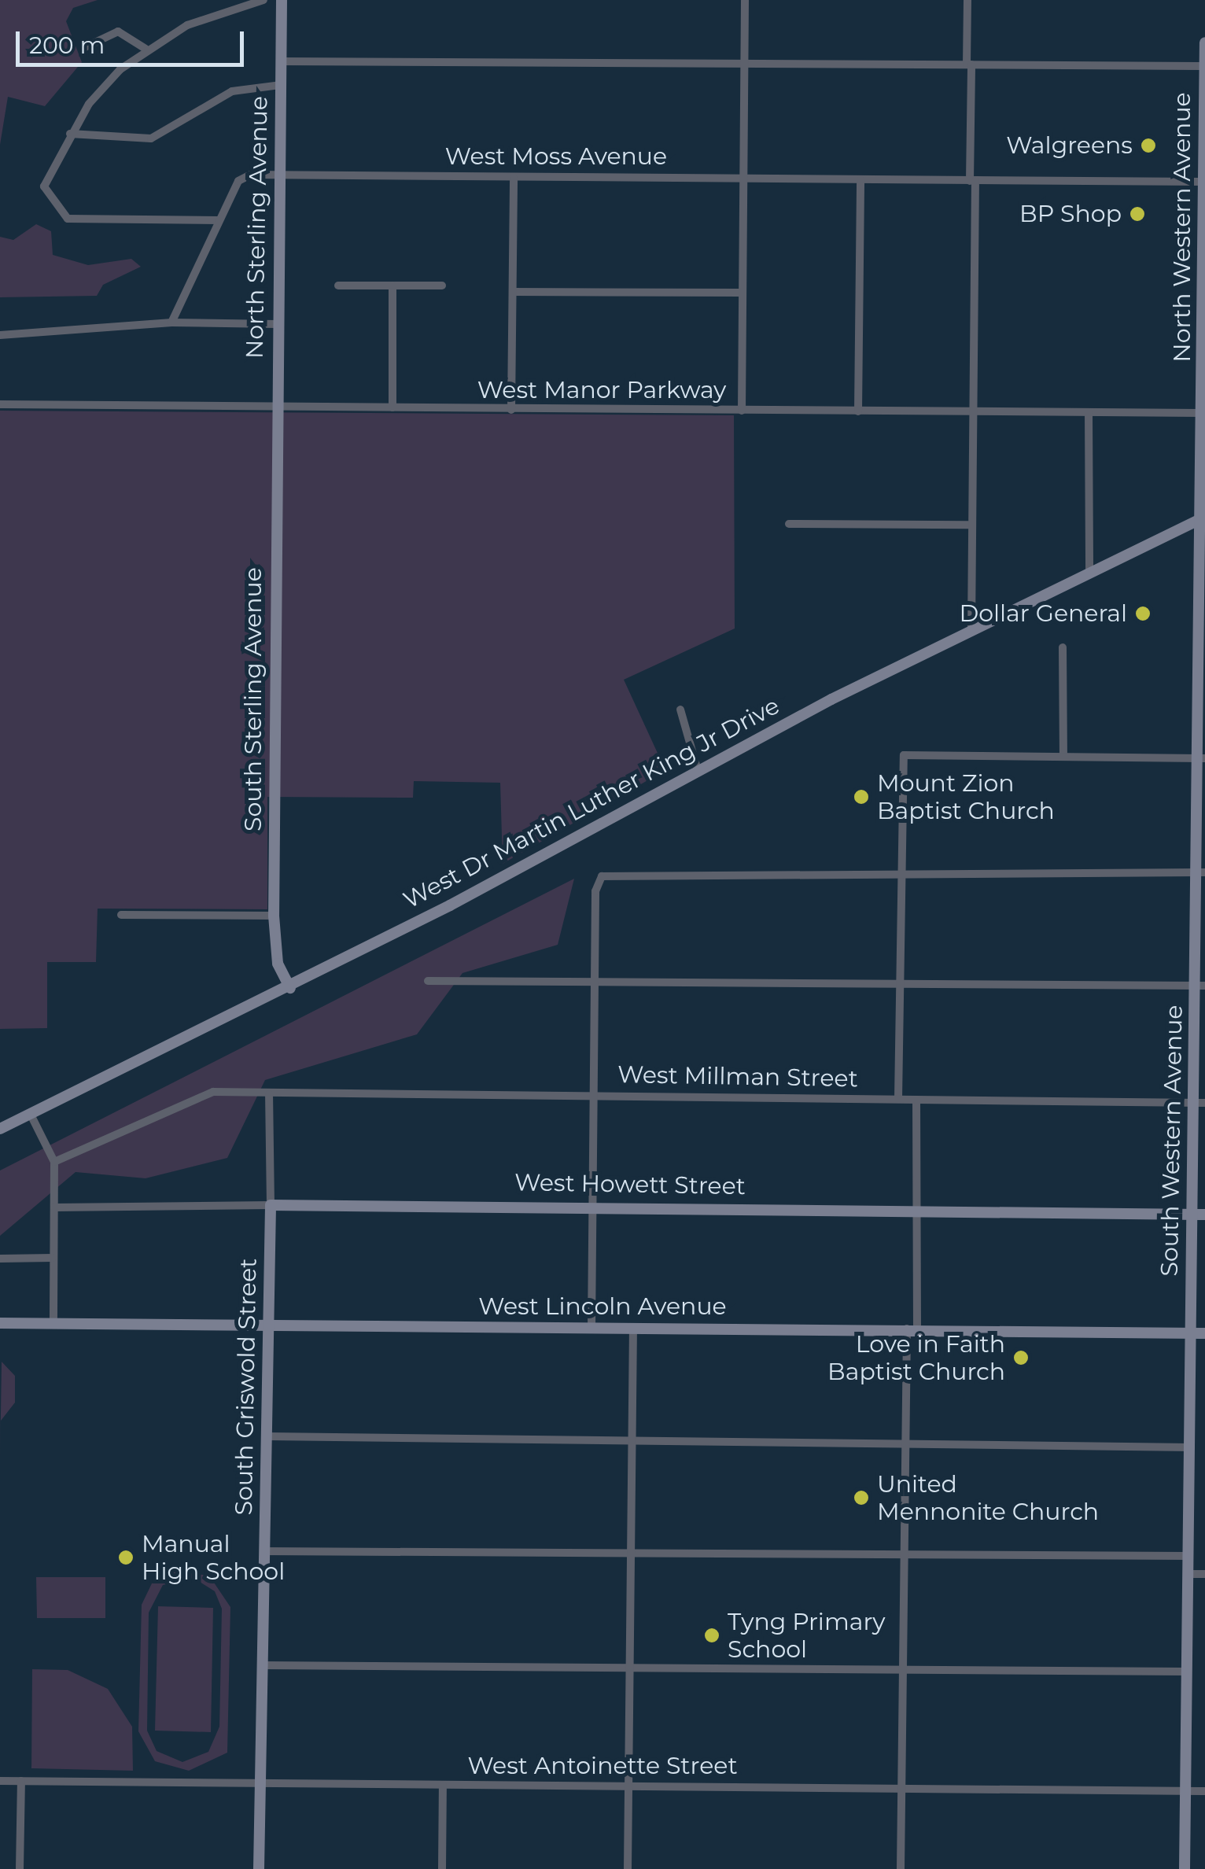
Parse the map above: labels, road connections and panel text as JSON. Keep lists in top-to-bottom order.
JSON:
{
  "streets": {
    "main road": [
      "North Sterling Avenue",
      "North Western Avenue",
      "South Sterling Avenue",
      "West Dr Martin Luther King Jr Drive",
      "South Western Avenue",
      "West Howett Street",
      "West Lincoln Avenue",
      "South Griswold Street"
    ],
    "street": [
      "West Moss Avenue",
      "West Manor Parkway",
      "West Millman Street",
      "West Antoinette Street"
    ]
  },
  "crossings": [
    ["West Moss Avenue", "North Sterling Avenue"],
    ["West Moss Avenue", "North Western Avenue"],
    ["North Sterling Avenue", "West Manor Parkway"],
    ["North Sterling Avenue", "South Sterling Avenue"],
    ["North Western Avenue", "West Manor Parkway"],
    ["North Western Avenue", "South Western Avenue"],
    ["West Manor Parkway", "South Sterling Avenue"],
    ["West Manor Parkway", "South Western Avenue"],
    ["South Sterling Avenue", "West Dr Martin Luther King Jr Drive"],
    ["West Dr Martin Luther King Jr Drive", "South Western Avenue"],
    ["West Millman Street", "South Western Avenue"],
    ["West Millman Street", "South Griswold Street"],
    ["South Western Avenue", "West Howett Street"],
    ["South Western Avenue", "West Lincoln Avenue"],
    ["South Western Avenue", "West Antoinette Street"],
    ["West Howett Street", "South Griswold Street"],
    ["West Lincoln Avenue", "South Griswold Street"],
    ["South Griswold Street", "West Antoinette Street"]
  ],
  "places": [
    "Walgreens",
    "BP Shop",
    "Dollar General",
    "Mount Zion Baptist Church",
    "Love in Faith Baptist Church",
    "United Mennonite Church",
    "Manual High School",
    "Tyng Primary School"
  ],
  "scale_bar": "200 m"
}
